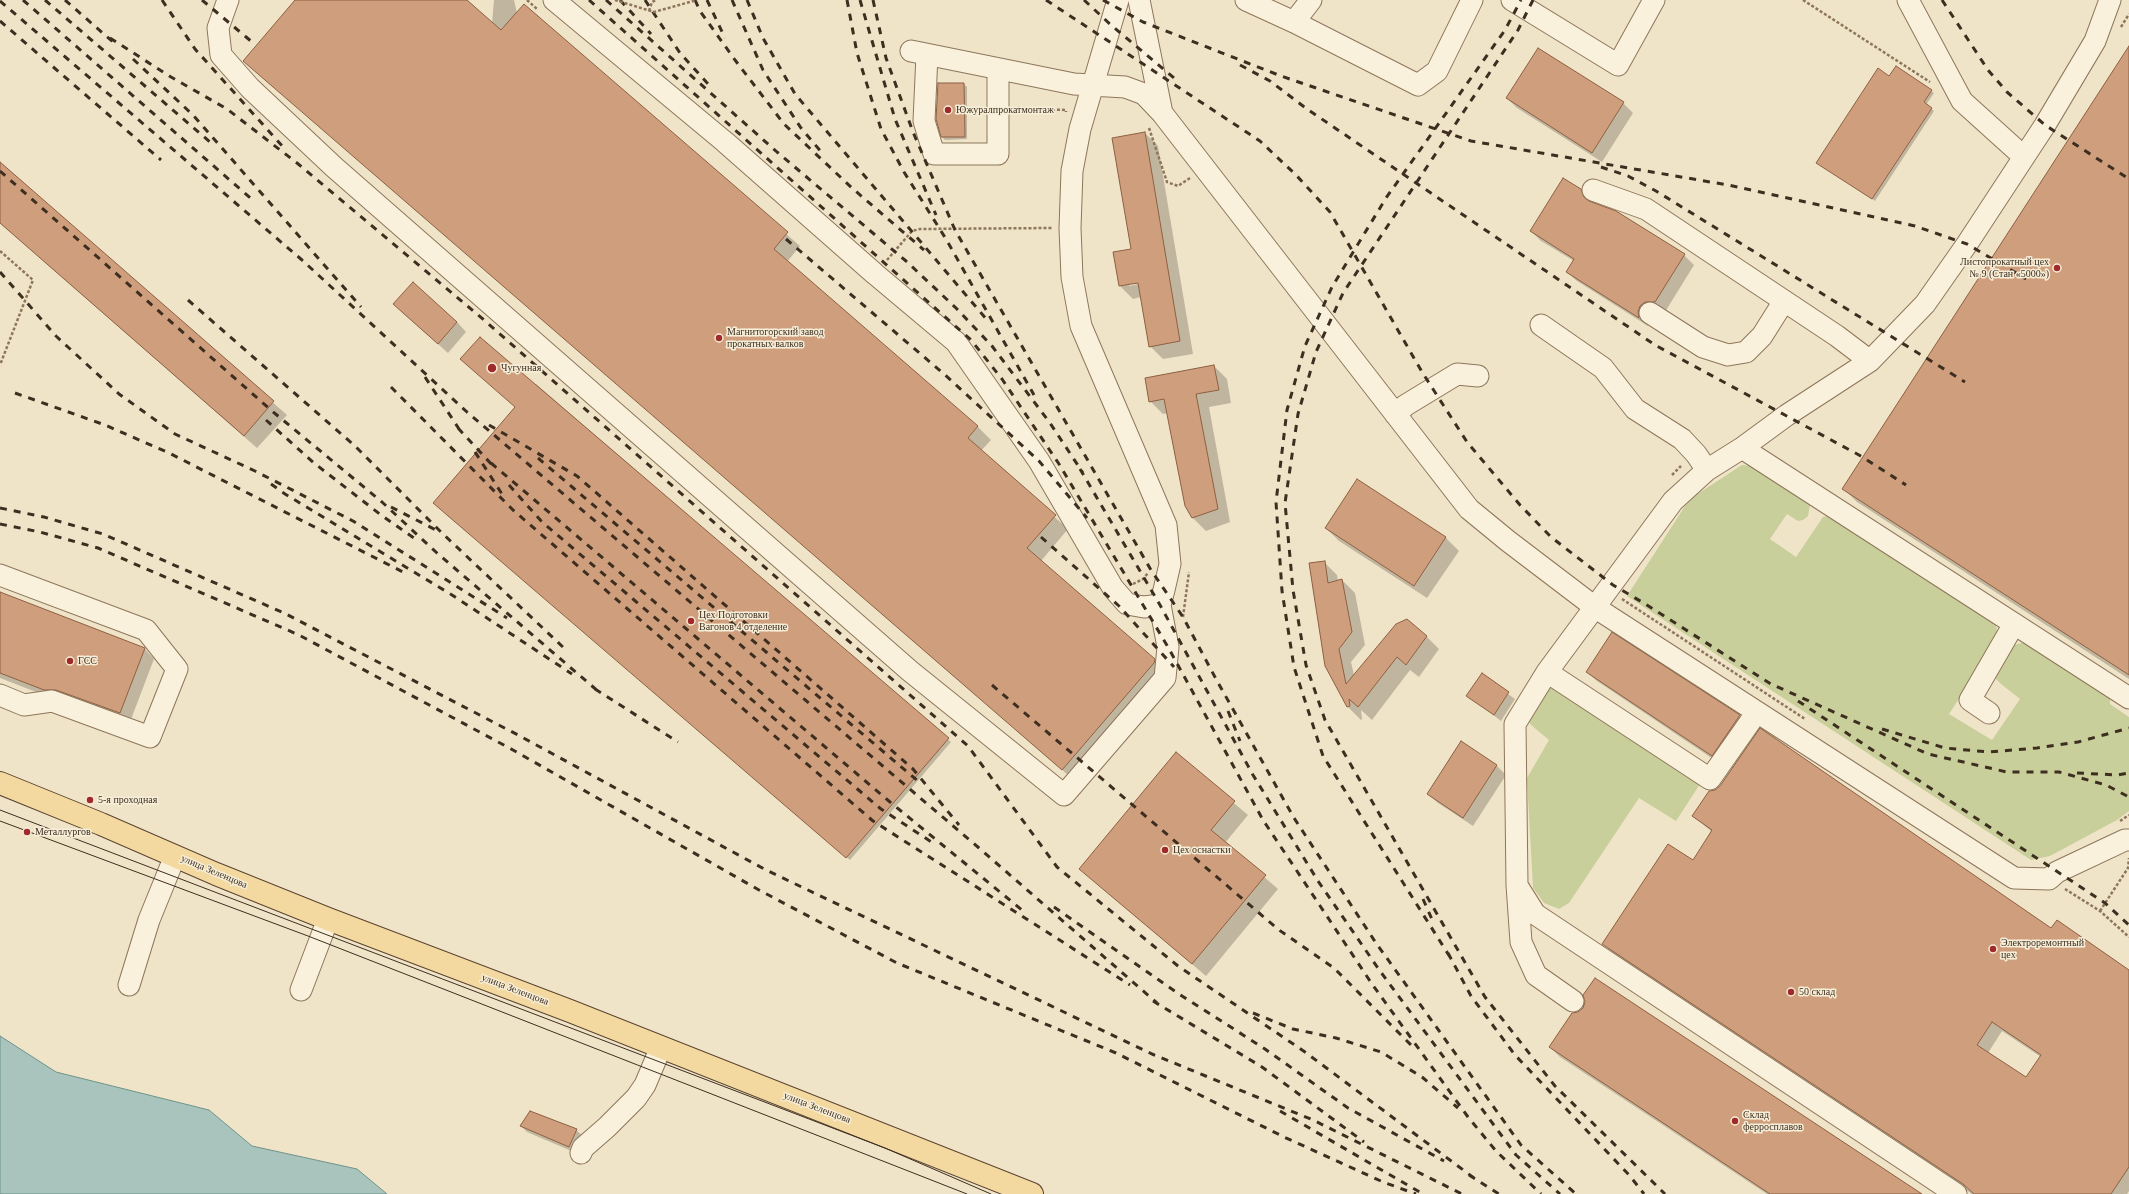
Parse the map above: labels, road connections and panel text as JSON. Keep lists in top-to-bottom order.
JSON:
{
  "streets": {
    "main road": ["улица Зеленцова"]
  },
  "places": [
    "Южуралпрокатмонтаж",
    "Листопрокатный цех № 9 (Стан «5000»)",
    "Магнитогорский завод прокатных валков",
    "Чугунная",
    "Цех Подготовки Вагонов 4 отделение",
    "ГСС",
    "5-я проходная",
    "Металлургов",
    "Цех оснастки",
    "Электроремонтный цех",
    "50 склад",
    "Склад ферросплавов"
  ]
}
